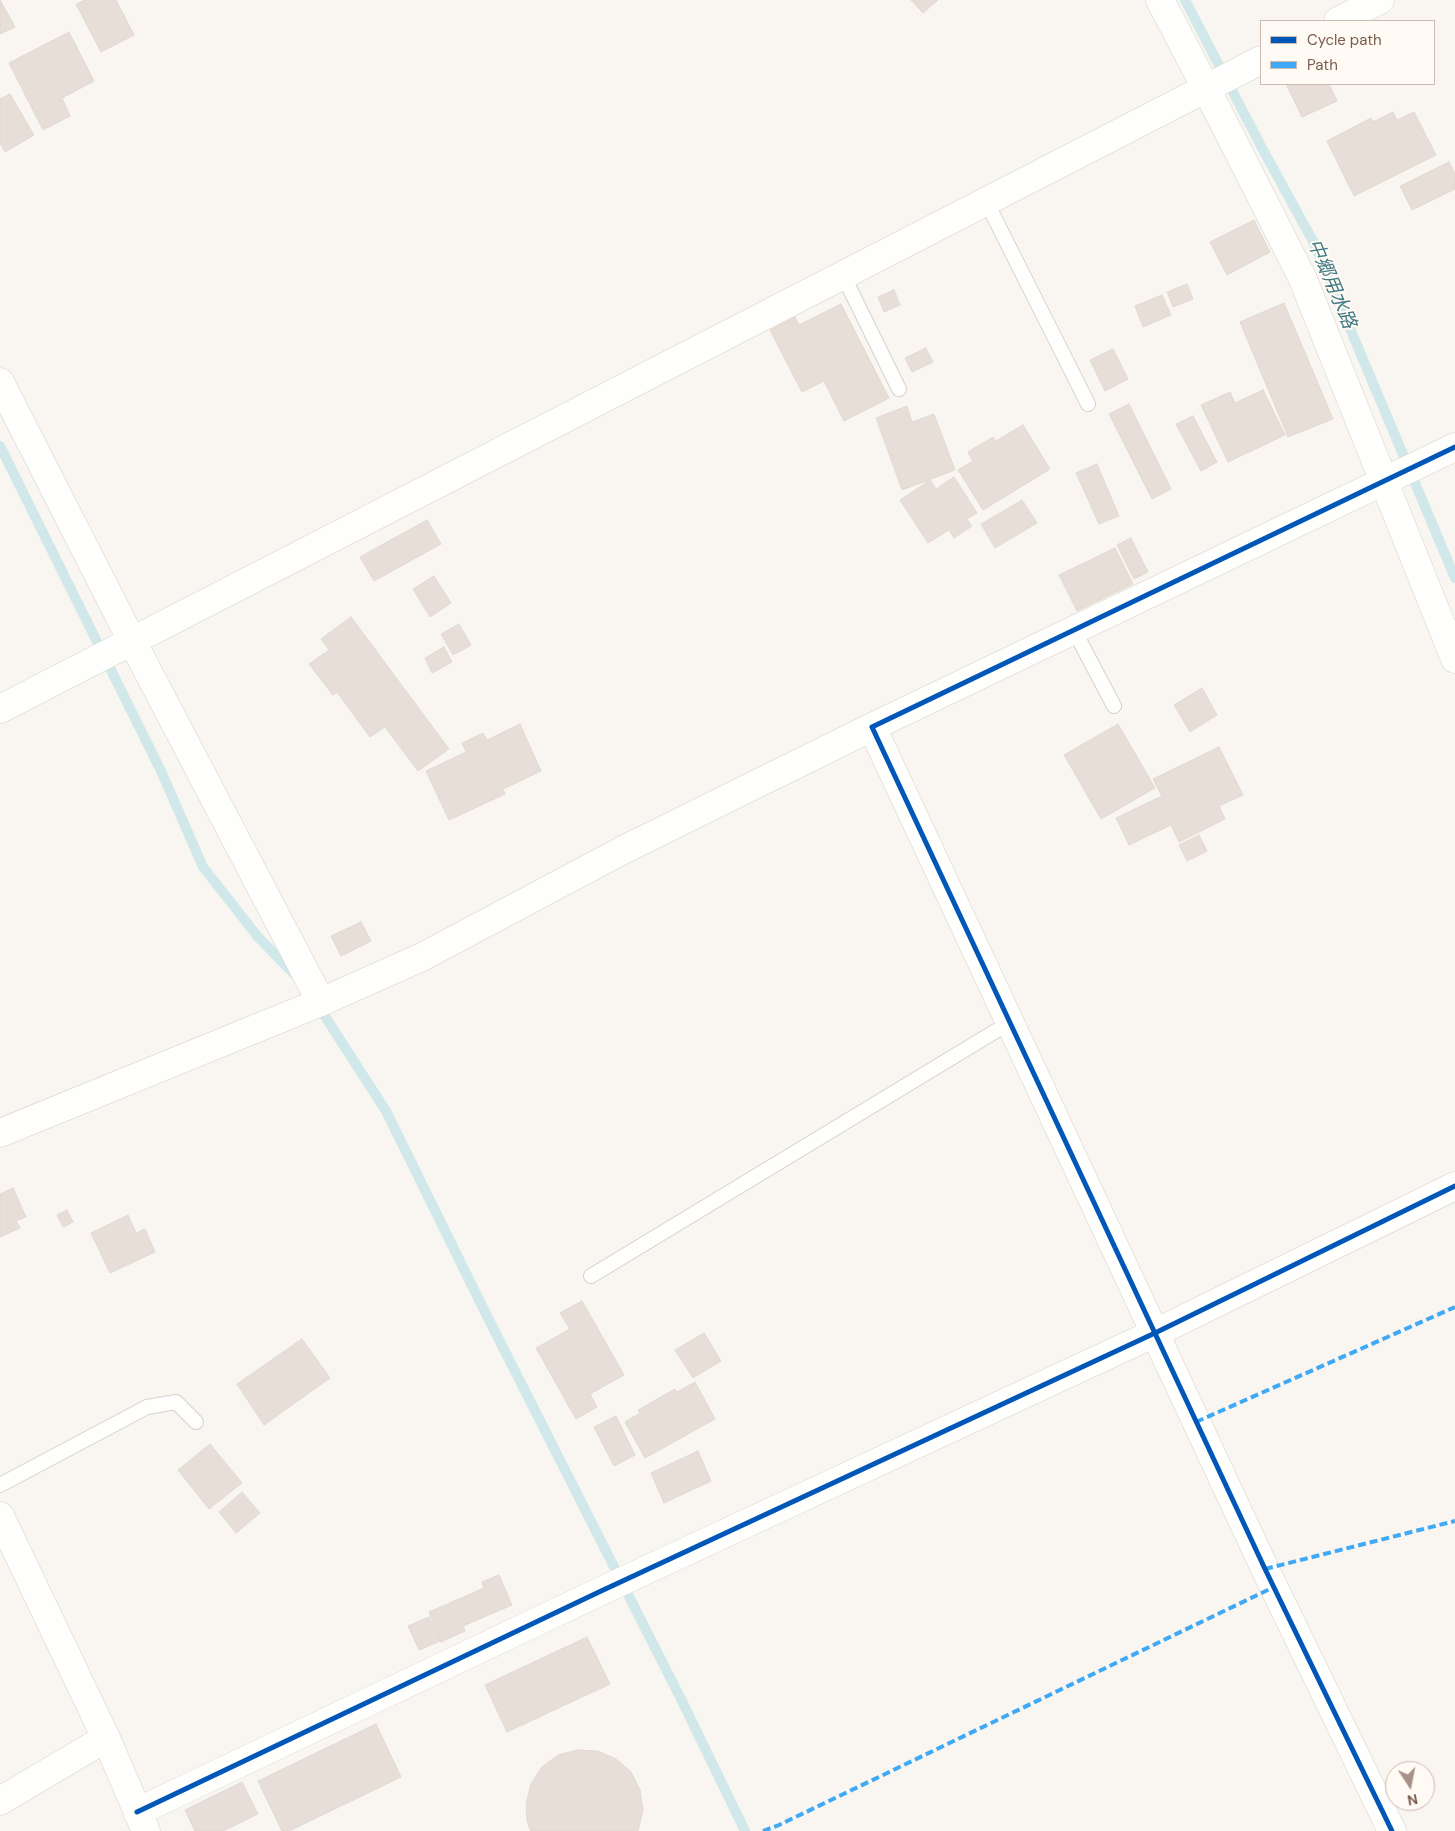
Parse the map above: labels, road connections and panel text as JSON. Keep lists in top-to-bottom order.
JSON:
{
  "water": ["中郷用水路"],
  "legend": ["Cycle path", "Path"],
  "north": "bottom"
}
